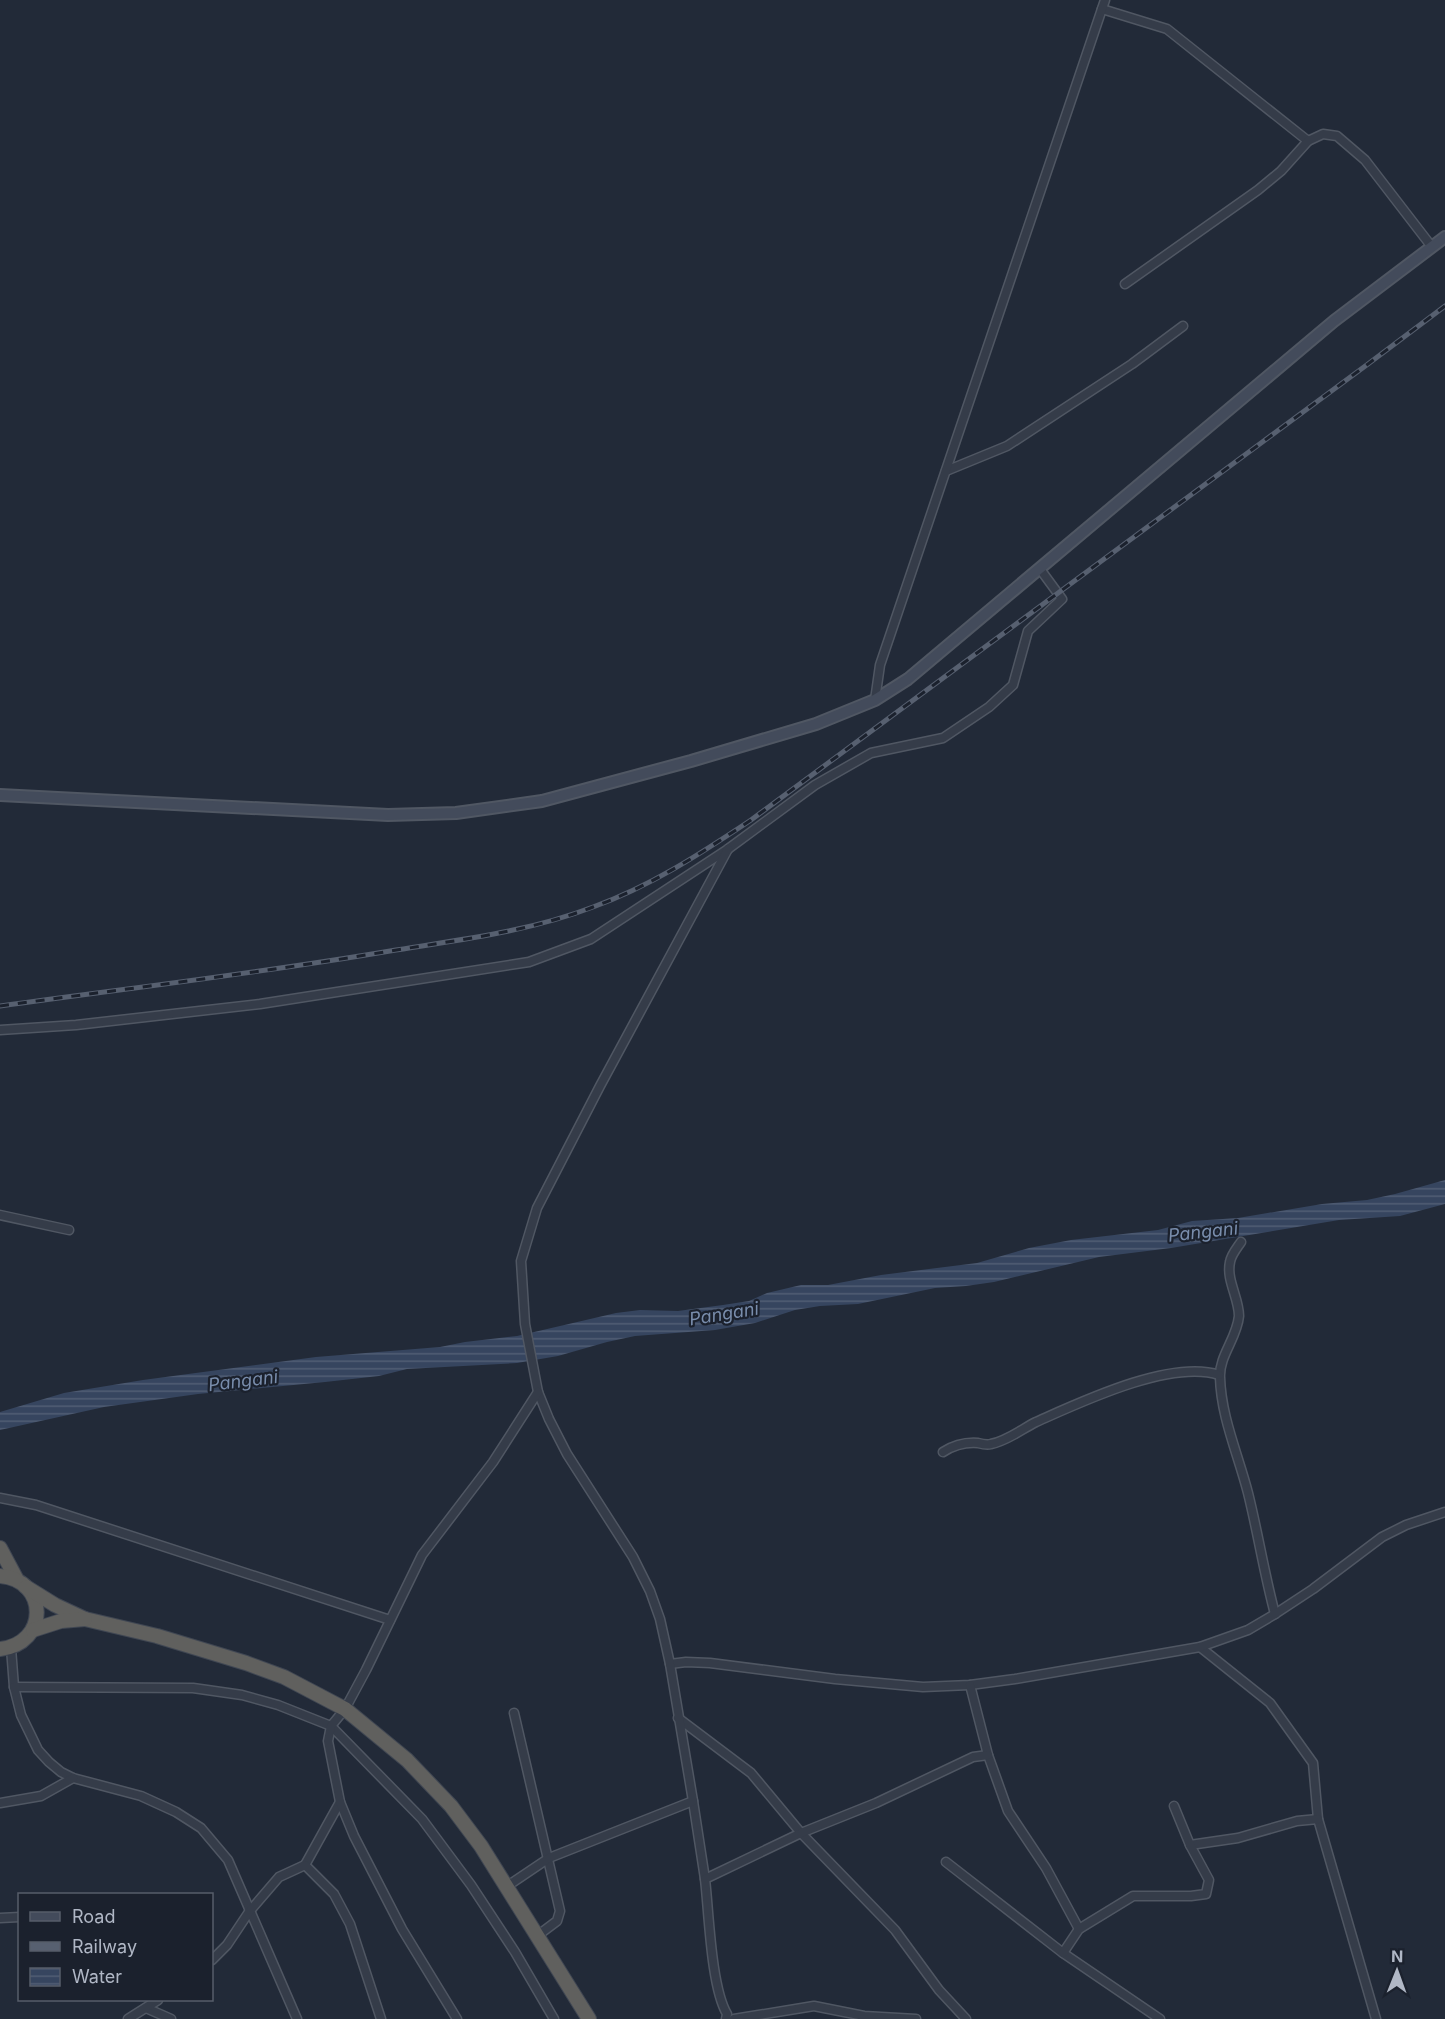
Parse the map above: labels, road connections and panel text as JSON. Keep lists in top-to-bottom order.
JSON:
{
  "water": ["Pangani"],
  "legend": ["Road", "Railway", "Water"],
  "north": "top"
}
